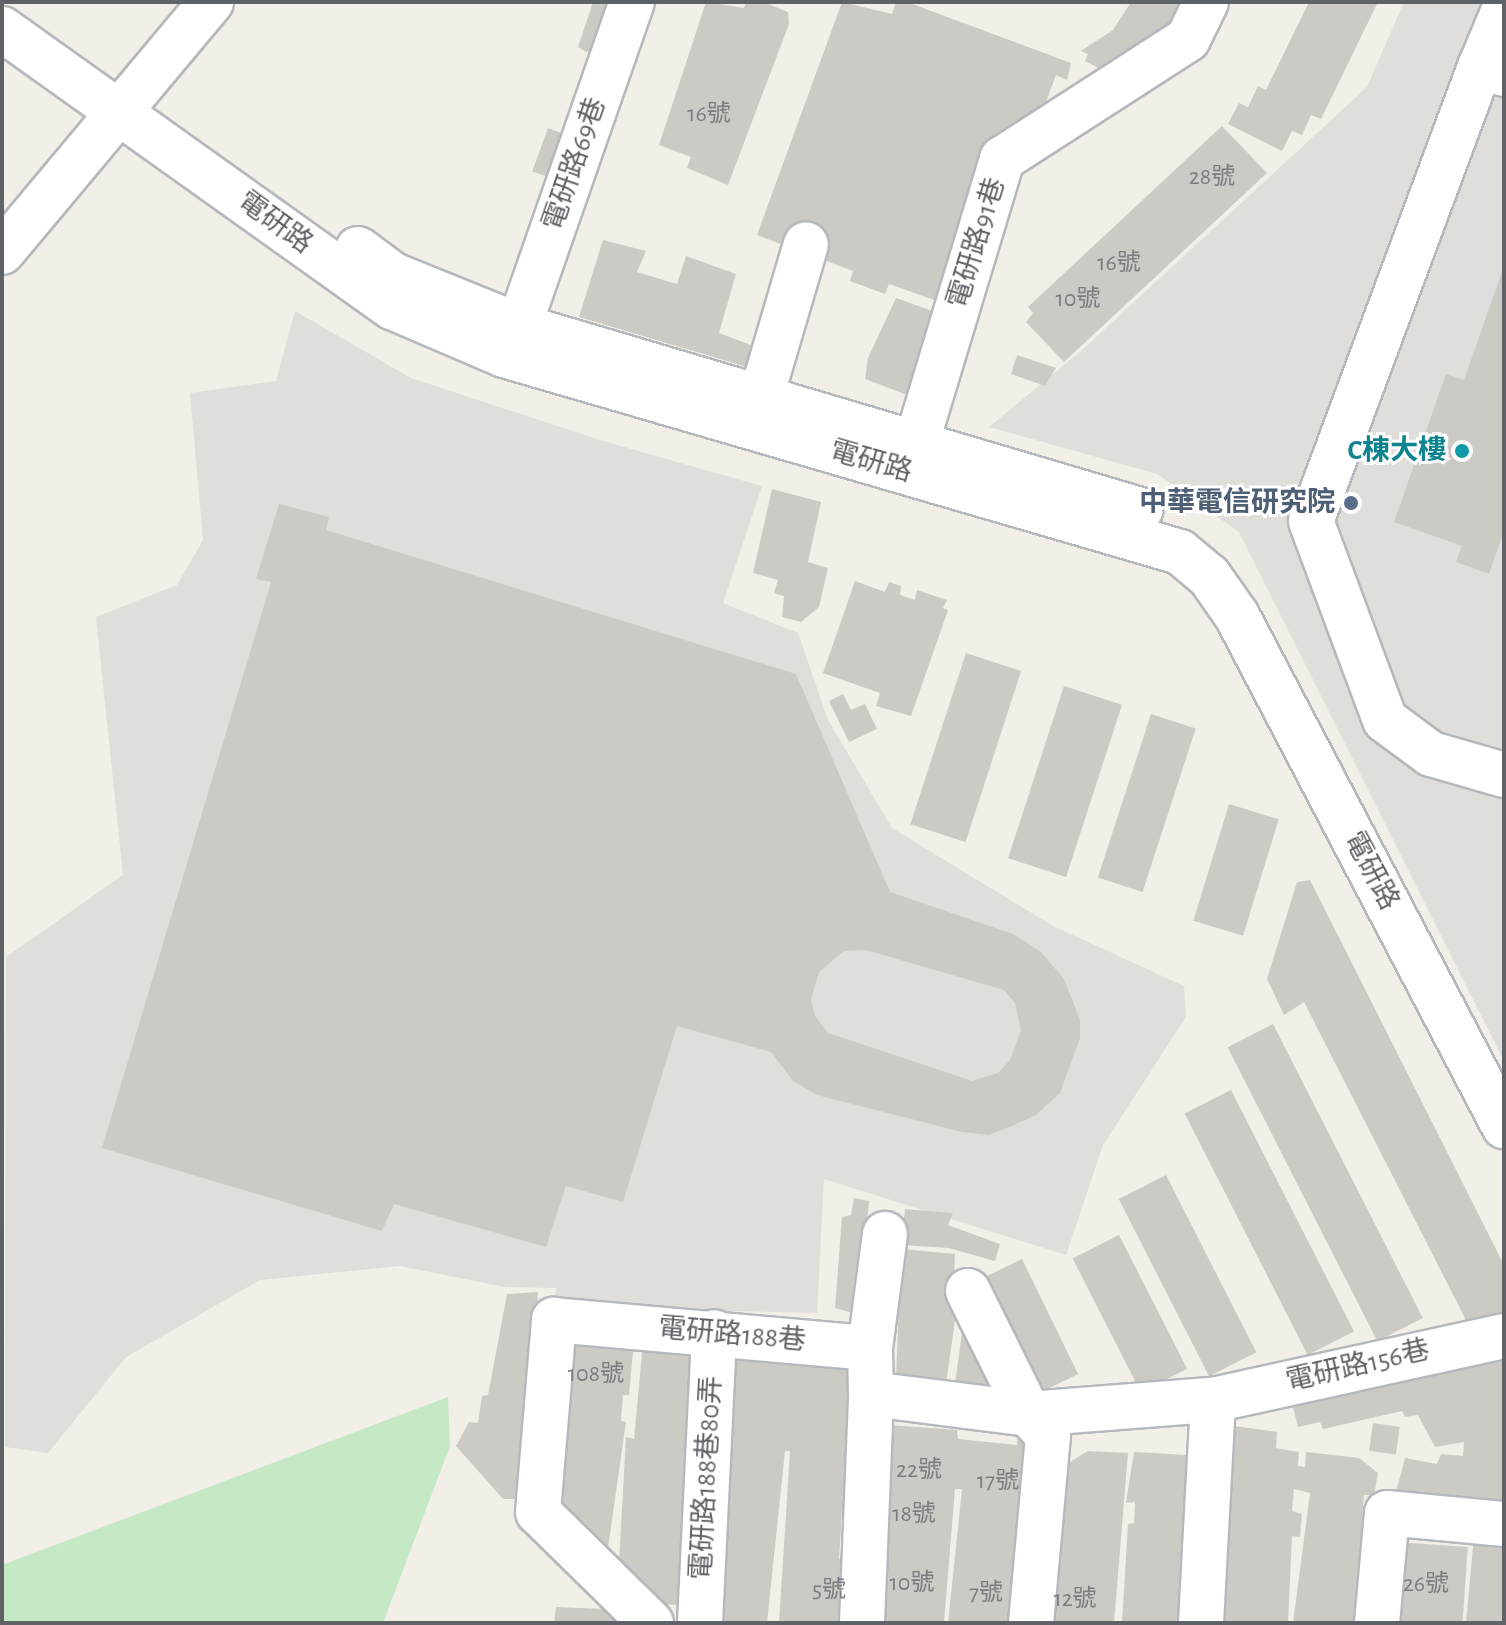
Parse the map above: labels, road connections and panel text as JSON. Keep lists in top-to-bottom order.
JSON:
{
  "streets": {
    "street": [
      "電研路69巷",
      "電研路",
      "電研路91巷",
      "電研路188巷",
      "電研路156巷",
      "電研路188巷80弄"
    ]
  },
  "crossings": [
    ["電研路69巷", "電研路"],
    ["電研路", "電研路91巷"],
    ["電研路188巷", "電研路188巷80弄"]
  ],
  "places": ["C棟大樓", "中華電信研究院"],
  "house_numbers": [
    "16號",
    "28號",
    "16號",
    "10號",
    "108號",
    "22號",
    "17號",
    "18號",
    "10號",
    "26號",
    "5號",
    "7號",
    "12號"
  ]
}
